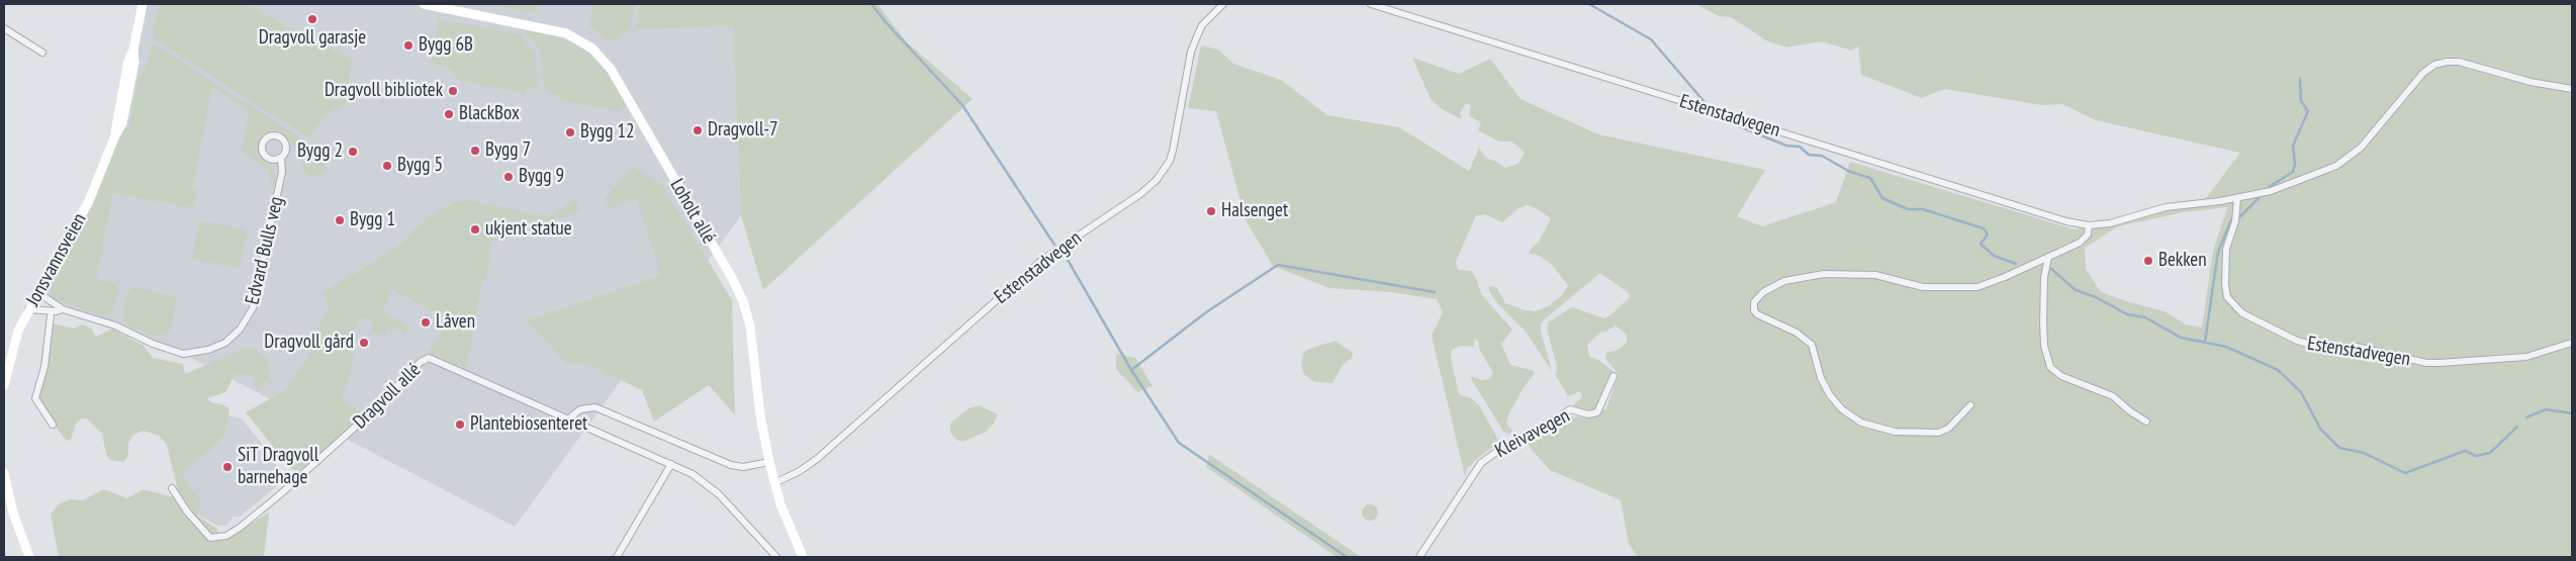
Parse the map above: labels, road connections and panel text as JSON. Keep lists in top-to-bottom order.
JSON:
{
  "streets": {
    "street": [
      "Estenstadvegen",
      "Loholt allé",
      "Edvard Bulls veg",
      "Jonsvannsveien",
      "Dragvoll allé",
      "Kleivavegen"
    ]
  },
  "crossings": [
    ["Estenstadvegen", "Loholt allé"],
    ["Edvard Bulls veg", "Jonsvannsveien"]
  ],
  "places": [
    "Dragvoll garasje",
    "Bygg 6B",
    "Dragvoll bibliotek",
    "BlackBox",
    "Dragvoll-7",
    "Bygg 12",
    "Bygg 7",
    "Bygg 2",
    "Bygg 5",
    "Bygg 9",
    "Halsenget",
    "Bygg 1",
    "ukjent statue",
    "Bekken",
    "Låven",
    "Dragvoll gård",
    "Plantebiosenteret",
    "SiT Dragvoll barnehage"
  ]
}
